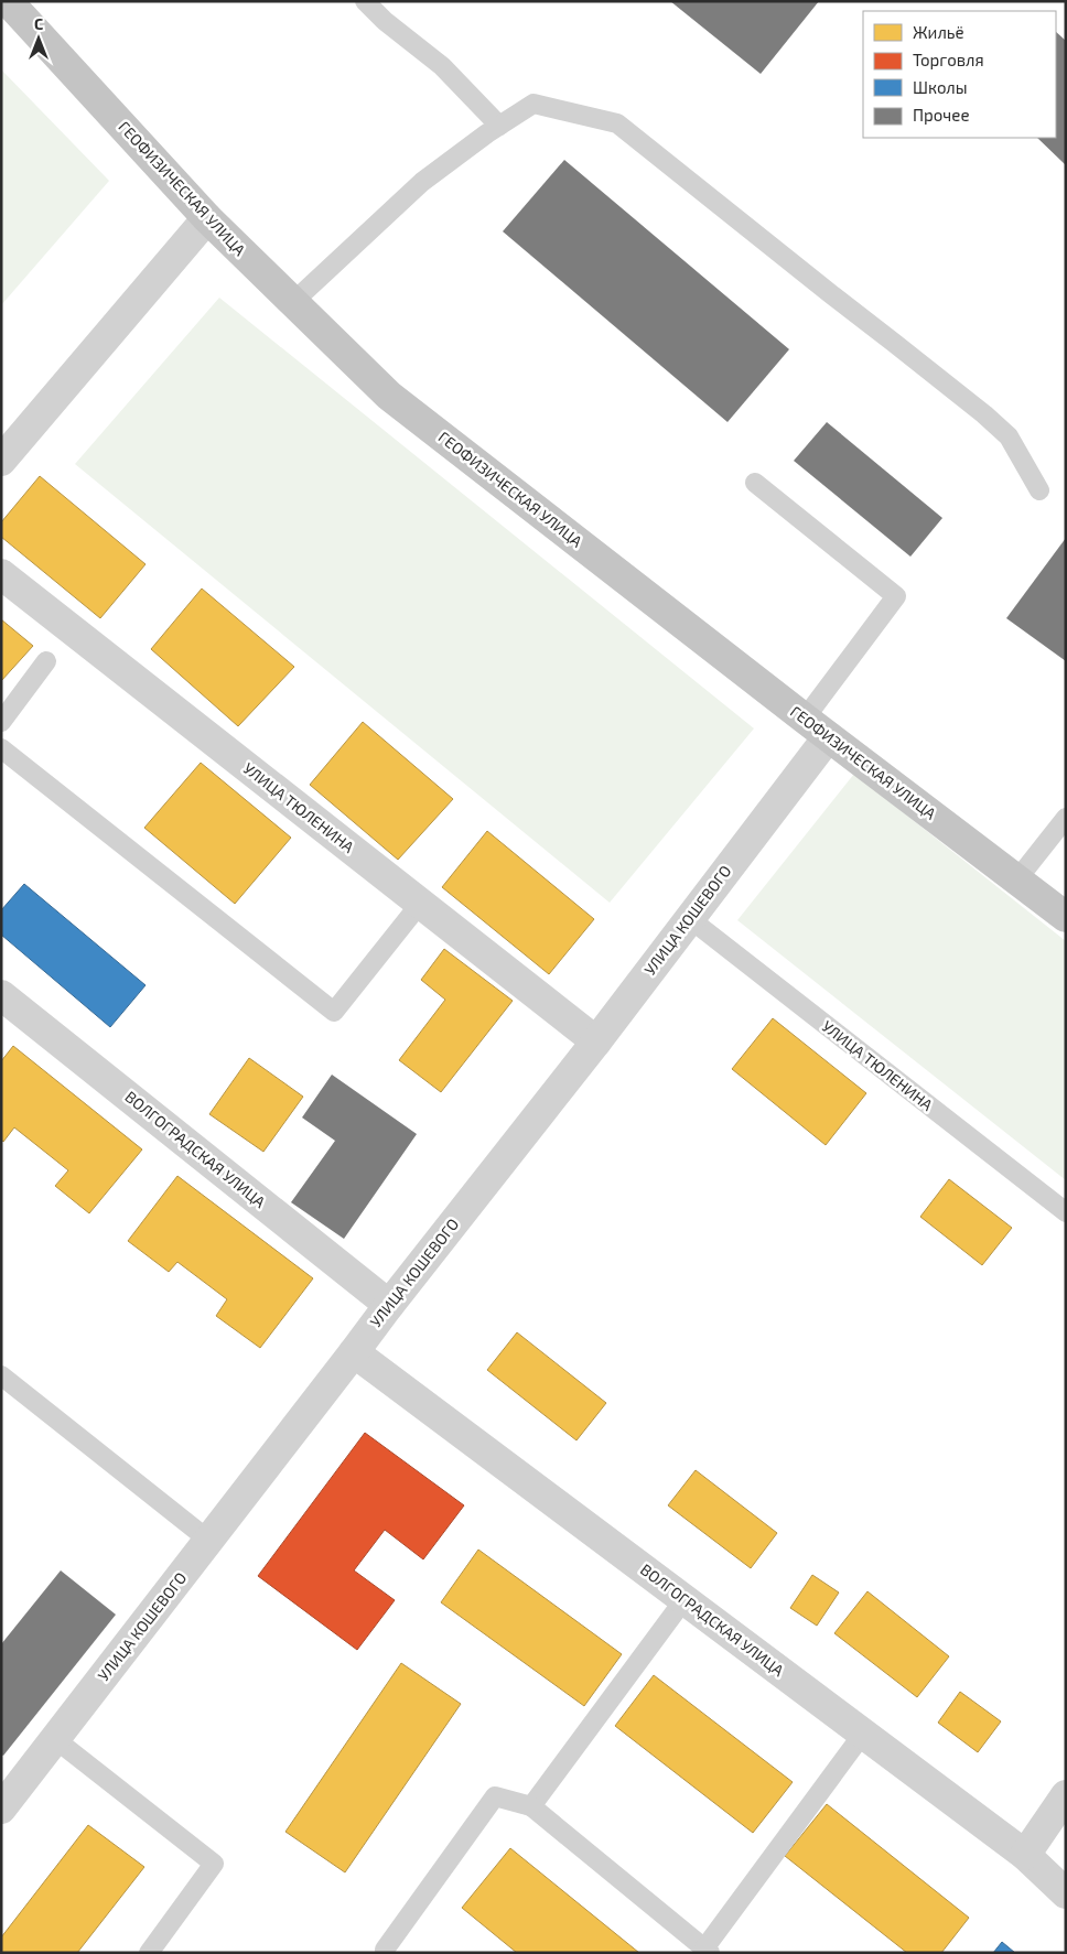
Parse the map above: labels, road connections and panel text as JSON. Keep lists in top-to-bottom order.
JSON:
{
  "streets": {
    "main road": ["ГЕОФИЗИЧЕСКАЯ УЛИЦА"],
    "street": ["УЛИЦА ТЮЛЕНИНА", "УЛИЦА КОШЕВОГО", "ВОЛГОГРАДСКАЯ УЛИЦА"]
  },
  "crossings": [
    ["ГЕОФИЗИЧЕСКАЯ УЛИЦА", "УЛИЦА КОШЕВОГО"],
    ["УЛИЦА ТЮЛЕНИНА", "УЛИЦА КОШЕВОГО"],
    ["УЛИЦА КОШЕВОГО", "ВОЛГОГРАДСКАЯ УЛИЦА"]
  ],
  "legend": [
    "Жильё",
    "Торговля",
    "Школы",
    "Прочее"
  ],
  "north": "top"
}
